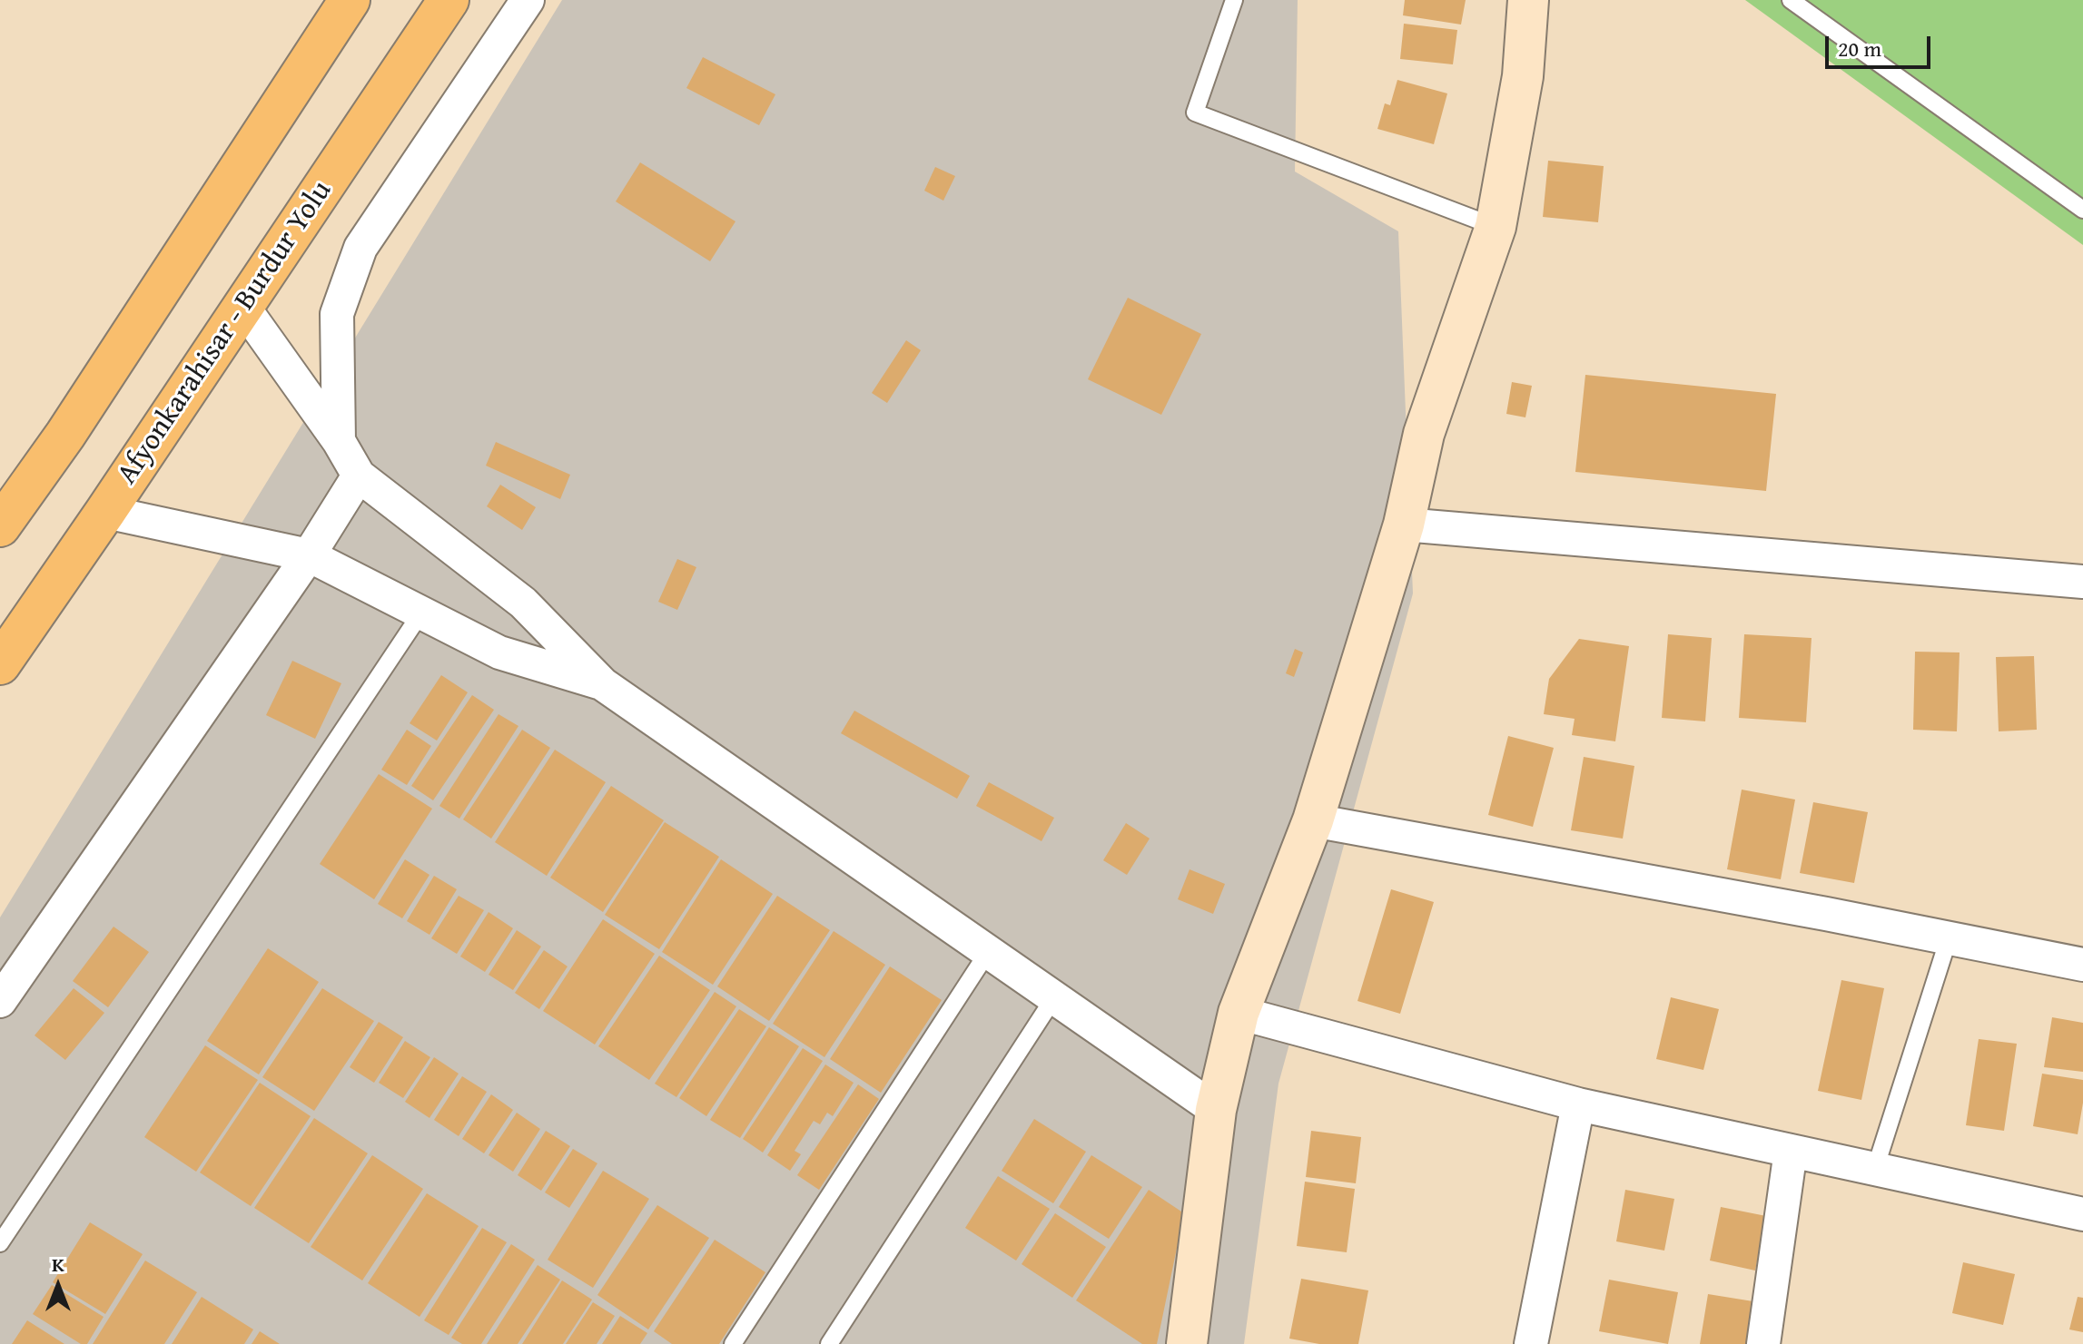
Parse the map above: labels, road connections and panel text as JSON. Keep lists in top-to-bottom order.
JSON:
{
  "streets": {
    "highway": ["Afyonkarahisar - Burdur Yolu"]
  },
  "scale_bar": "20 m",
  "north": "top"
}
